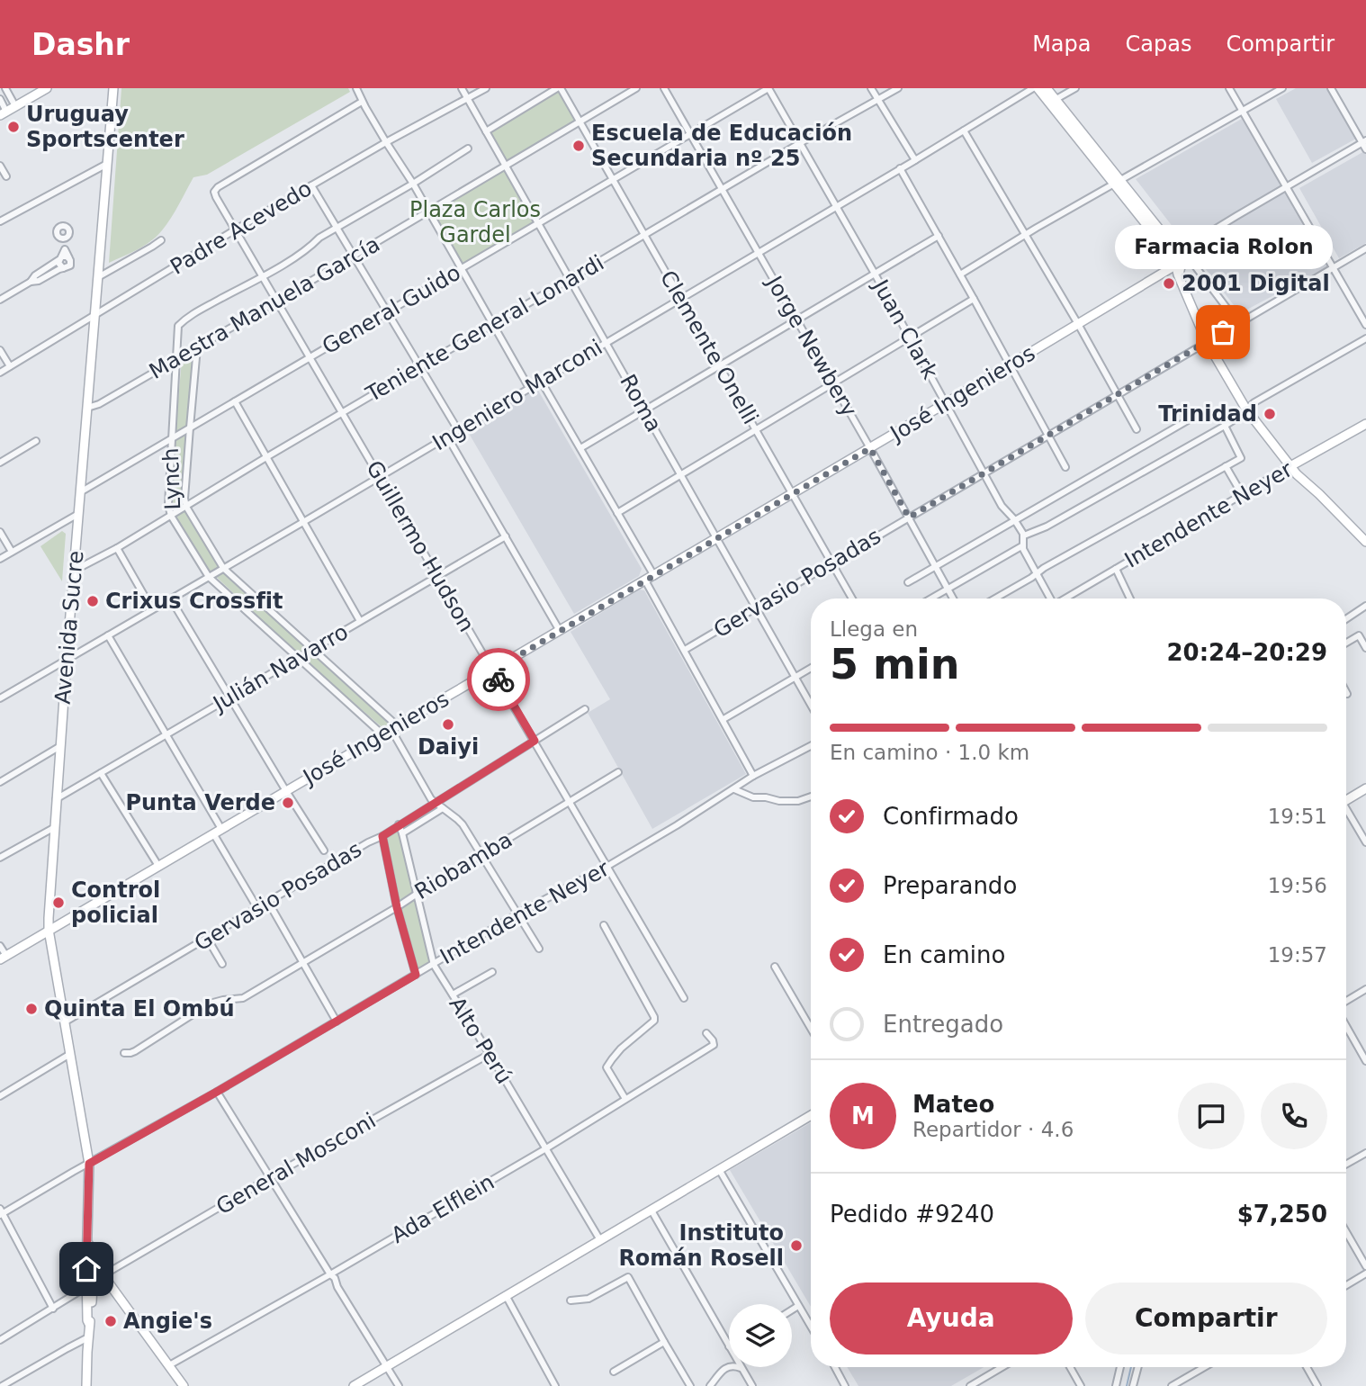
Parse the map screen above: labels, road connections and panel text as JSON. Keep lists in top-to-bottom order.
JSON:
{
  "streets": {
    "main road": ["José Ingenieros", "Intendente Neyer", "Avenida Sucre"],
    "street": [
      "Padre Acevedo",
      "Maestra Manuela García",
      "General Guido",
      "Teniente General Lonardi",
      "Juan Clark",
      "Jorge Newbery",
      "Clemente Onelli",
      "Ingeniero Marconi",
      "Roma",
      "Lynch",
      "Guillermo Hudson",
      "Gervasio Posadas",
      "Julián Navarro",
      "Riobamba",
      "Alto Perú",
      "General Mosconi",
      "Ada Elflein"
    ]
  },
  "crossings": [
    ["Padre Acevedo", "Roma"],
    ["Padre Acevedo", "Guillermo Hudson"],
    ["Padre Acevedo", "Avenida Sucre"],
    ["Maestra Manuela García", "Clemente Onelli"],
    ["Maestra Manuela García", "Roma"],
    ["Maestra Manuela García", "Lynch"],
    ["Maestra Manuela García", "Guillermo Hudson"],
    ["Maestra Manuela García", "Avenida Sucre"],
    ["General Guido", "Juan Clark"],
    ["General Guido", "Jorge Newbery"],
    ["General Guido", "Clemente Onelli"],
    ["General Guido", "Roma"],
    ["General Guido", "Lynch"],
    ["General Guido", "Guillermo Hudson"],
    ["General Guido", "Avenida Sucre"],
    ["Teniente General Lonardi", "Juan Clark"],
    ["Teniente General Lonardi", "Jorge Newbery"],
    ["Teniente General Lonardi", "Clemente Onelli"],
    ["Teniente General Lonardi", "Roma"],
    ["Teniente General Lonardi", "Lynch"],
    ["Teniente General Lonardi", "Guillermo Hudson"],
    ["Teniente General Lonardi", "Avenida Sucre"],
    ["Juan Clark", "José Ingenieros"],
    ["Juan Clark", "Ingeniero Marconi"],
    ["Juan Clark", "Gervasio Posadas"],
    ["Jorge Newbery", "José Ingenieros"],
    ["Jorge Newbery", "Ingeniero Marconi"],
    ["Jorge Newbery", "Gervasio Posadas"],
    ["Clemente Onelli", "José Ingenieros"],
    ["Clemente Onelli", "Ingeniero Marconi"],
    ["Clemente Onelli", "Gervasio Posadas"],
    ["José Ingenieros", "Roma"],
    ["José Ingenieros", "Lynch"],
    ["José Ingenieros", "Guillermo Hudson"],
    ["José Ingenieros", "Avenida Sucre"],
    ["Ingeniero Marconi", "Roma"],
    ["Ingeniero Marconi", "Lynch"],
    ["Ingeniero Marconi", "Guillermo Hudson"],
    ["Ingeniero Marconi", "Avenida Sucre"],
    ["Roma", "Gervasio Posadas"],
    ["Lynch", "Intendente Neyer"],
    ["Lynch", "Guillermo Hudson"],
    ["Lynch", "Gervasio Posadas"],
    ["Lynch", "Julián Navarro"],
    ["Lynch", "Riobamba"],
    ["Intendente Neyer", "Guillermo Hudson"],
    ["Intendente Neyer", "Avenida Sucre"],
    ["Intendente Neyer", "Alto Perú"],
    ["Guillermo Hudson", "Gervasio Posadas"],
    ["Guillermo Hudson", "Julián Navarro"],
    ["Guillermo Hudson", "Riobamba"],
    ["Gervasio Posadas", "Avenida Sucre"],
    ["Gervasio Posadas", "Alto Perú"],
    ["Avenida Sucre", "Julián Navarro"],
    ["Avenida Sucre", "General Mosconi"],
    ["Riobamba", "Alto Perú"],
    ["Alto Perú", "General Mosconi"],
    ["Alto Perú", "Ada Elflein"]
  ],
  "parks": ["Plaza Carlos Gardel"],
  "places": [
    "Uruguay Sportscenter",
    "Escuela de Educación Secundaria nº 25",
    "2001 Digital",
    "Farmacia Rolon",
    "Trinidad",
    "Crixus Crossfit",
    "Daiyi",
    "Punta Verde",
    "Control policial",
    "Quinta El Ombú",
    "Instituto Román Rosell",
    "Angie's"
  ],
  "page": {
    "header": "Dashr",
    "nav": ["Mapa", "Capas", "Compartir"],
    "bubble": "Farmacia Rolon",
    "heading": ["5 min", "Llega en", "20:24–20:29"],
    "panel": [
      "Mateo",
      "Repartidor · 4.6",
      "Pedido #9240",
      "$7,250"
    ],
    "bar": "En camino · 1.0 km",
    "list": [
      ["Confirmado", "19:51"],
      ["Preparando", "19:56"],
      ["En camino", "19:57"],
      "Entregado"
    ],
    "round": "M",
    "buttons": ["Ayuda", "Compartir"]
  }
}
